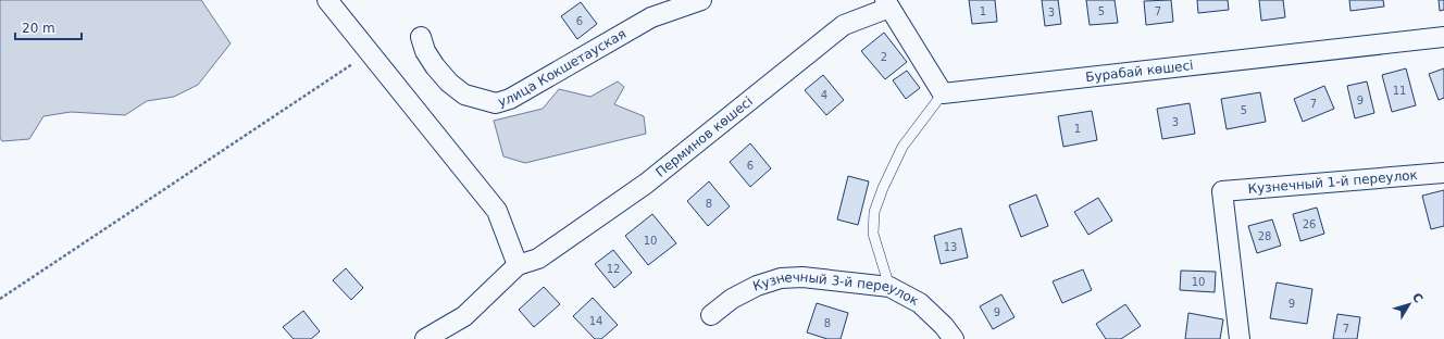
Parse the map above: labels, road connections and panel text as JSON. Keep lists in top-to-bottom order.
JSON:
{
  "streets": {
    "street": [
      "улица Кокшетауская",
      "Бурабай көшесі",
      "Перминов көшесі",
      "Кузнечный 1-й переулок",
      "Кузнечный 3-й переулок"
    ]
  },
  "house_numbers": [
    "1",
    "5",
    "7",
    "3",
    "6",
    "2",
    "11",
    "4",
    "9",
    "7",
    "5",
    "3",
    "1",
    "6",
    "8",
    "26",
    "28",
    "10",
    "13",
    "12",
    "10",
    "9",
    "9",
    "14",
    "8",
    "7"
  ],
  "scale_bar": "20 m",
  "north": "top right"
}
